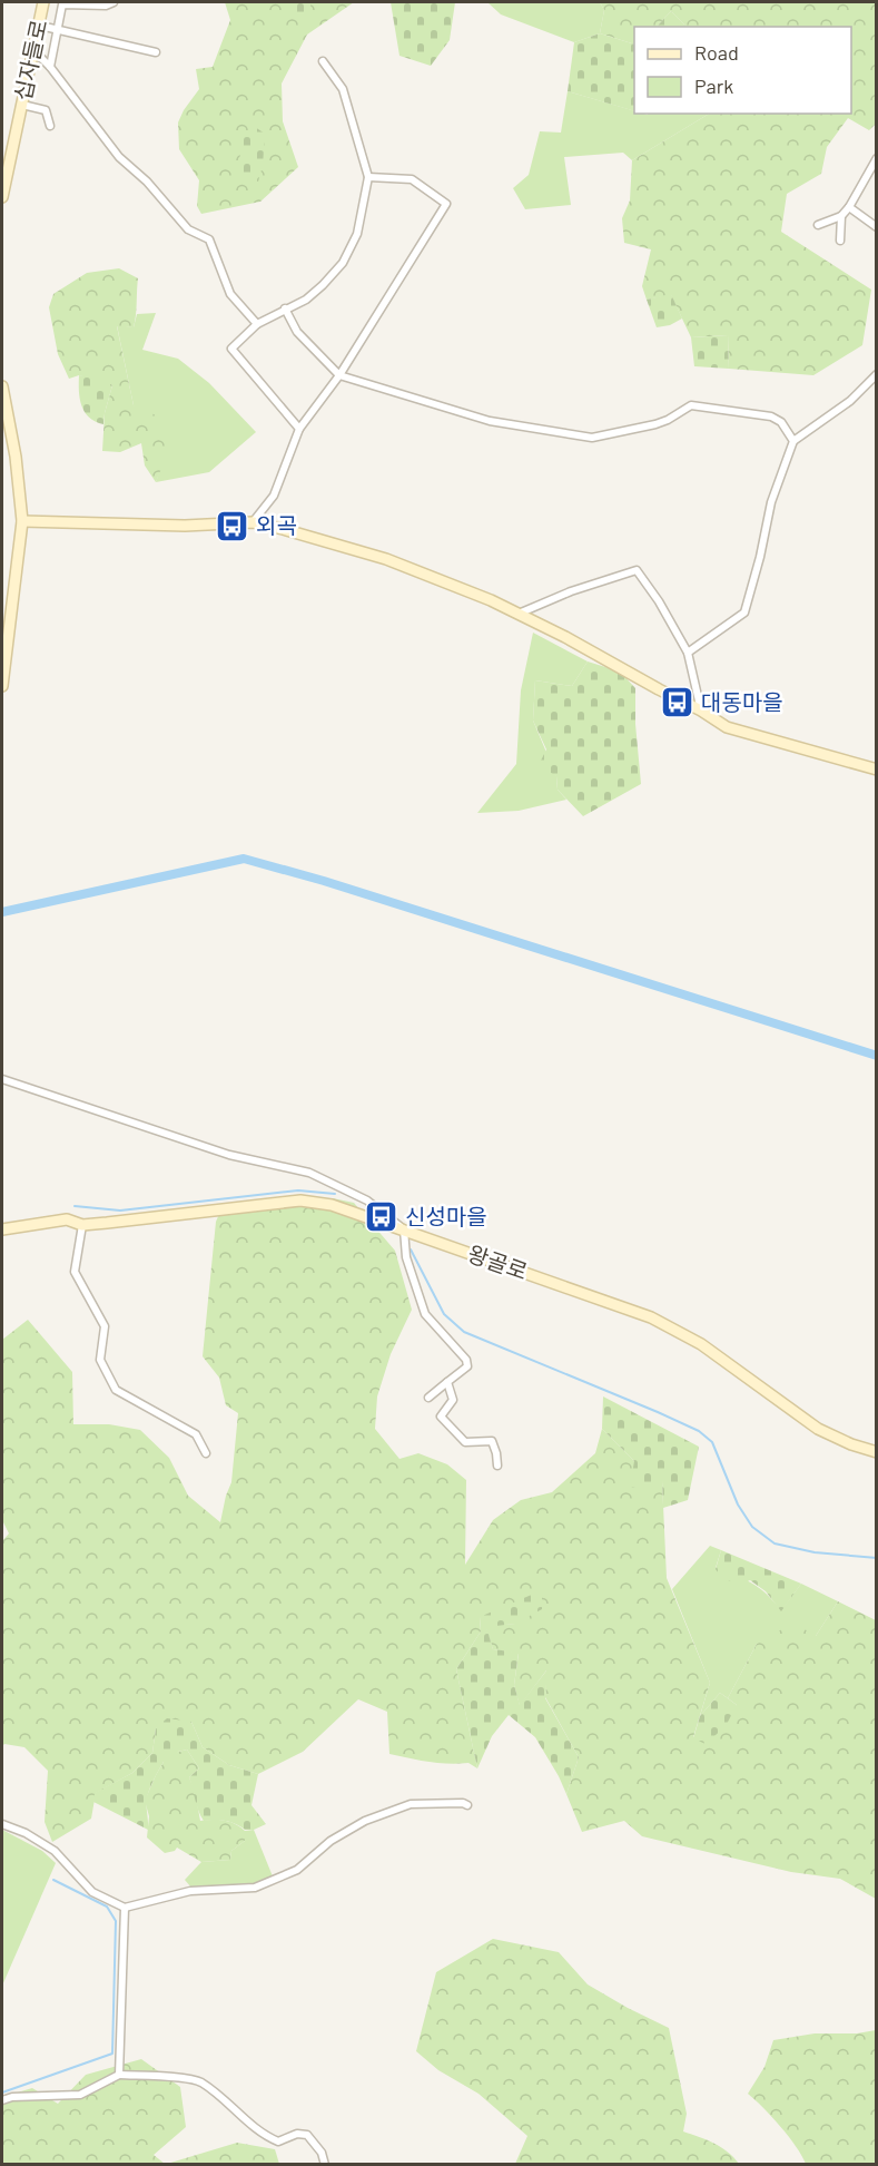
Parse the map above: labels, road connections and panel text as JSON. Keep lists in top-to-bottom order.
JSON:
{
  "streets": {
    "street": ["십자들로", "왕골로"]
  },
  "places": {
    "bus stop": ["외곡", "대동마을", "신성마을"]
  },
  "legend": ["Road", "Park"]
}
